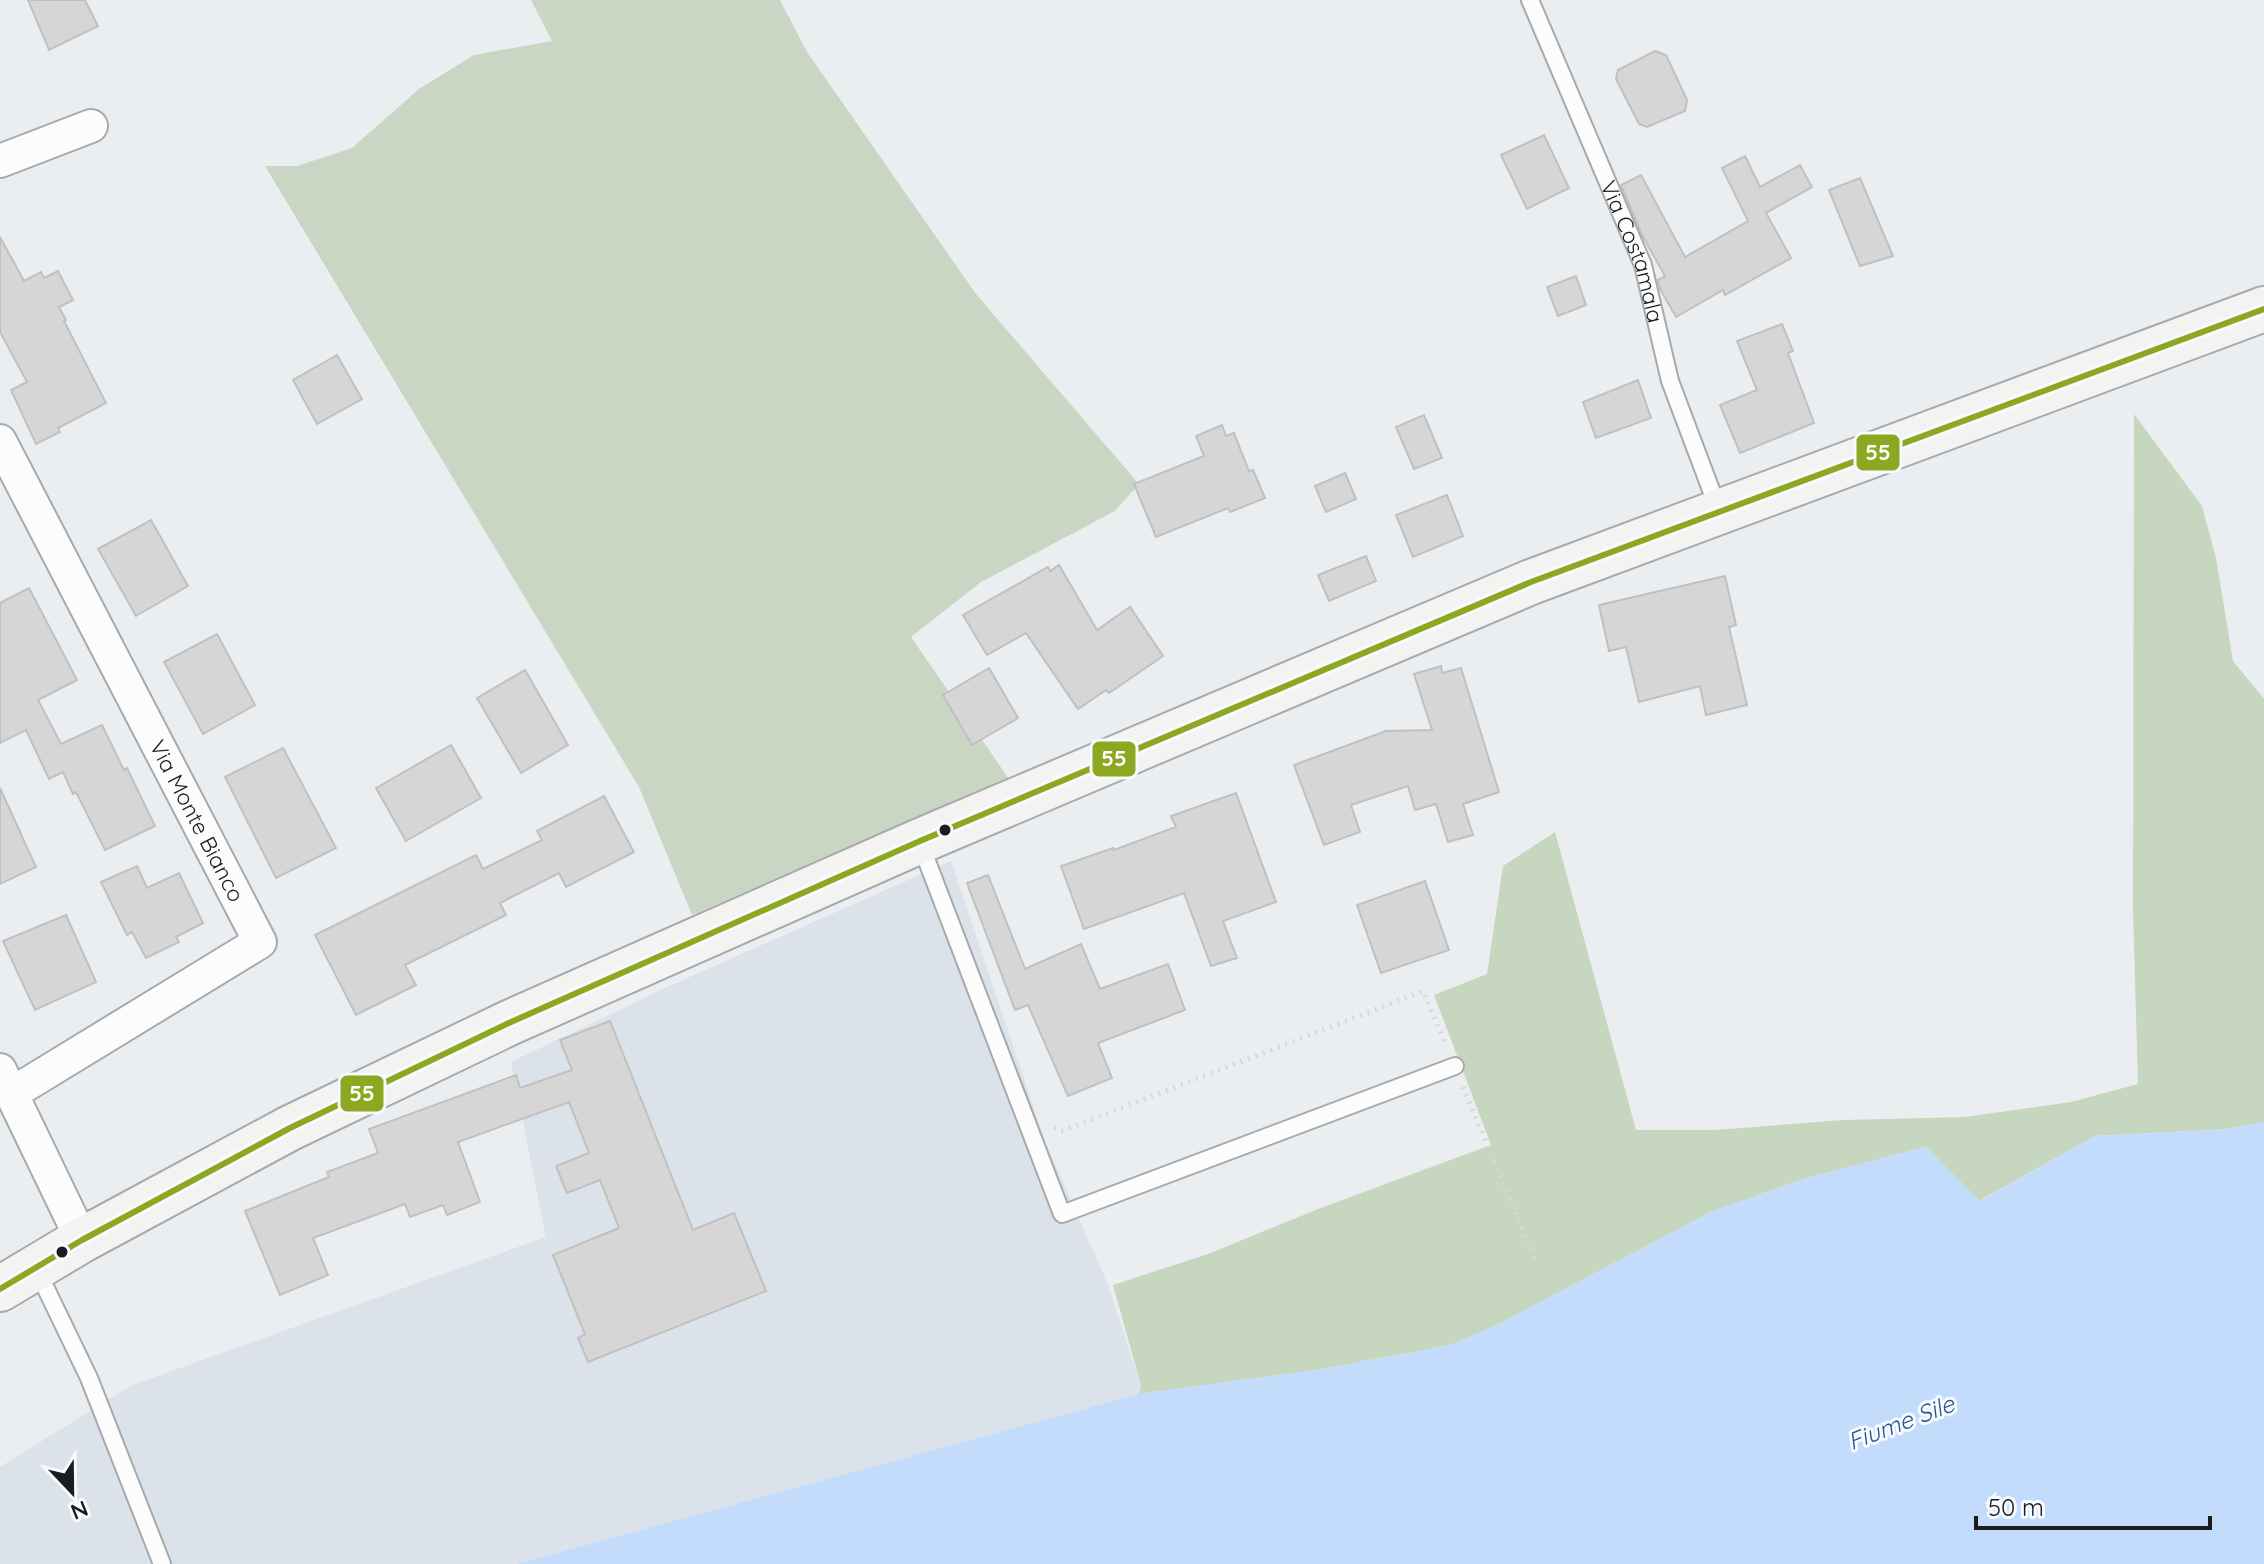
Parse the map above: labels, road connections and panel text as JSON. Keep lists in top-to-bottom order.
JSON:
{
  "streets": {
    "street": ["Via Monte Bianco"],
    "lane": ["Via Costamala"]
  },
  "water": ["Fiume Sile"],
  "lines": ["transit line 55"],
  "scale_bar": "50 m",
  "north": "bottom"
}
